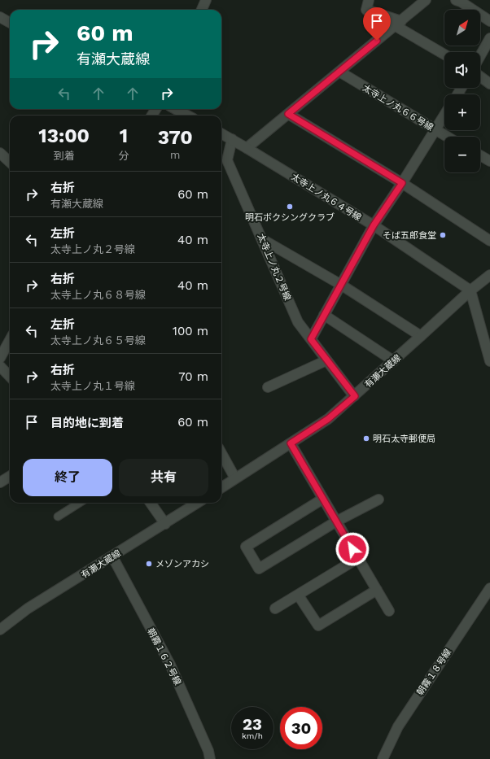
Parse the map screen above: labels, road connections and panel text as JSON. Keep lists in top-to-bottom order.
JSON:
{
  "streets": {
    "street": [
      "太寺上ノ丸６６号線",
      "太寺上ノ丸６４号線",
      "太寺上ノ丸２号線",
      "有瀬大蔵線",
      "朝霧１６２号線",
      "朝霧１８号線"
    ]
  },
  "crossings": [
    ["太寺上ノ丸６４号線", "太寺上ノ丸２号線"],
    ["太寺上ノ丸６４号線", "有瀬大蔵線"],
    ["太寺上ノ丸２号線", "有瀬大蔵線"],
    ["有瀬大蔵線", "朝霧１６２号線"]
  ],
  "places": [
    "明石ボクシングクラブ",
    "そば五郎食堂",
    "明石太寺郵便局",
    "メゾンアカシ"
  ],
  "north": "top right",
  "page": {
    "map_buttons": ["+", "−"],
    "turn": ["60 m", "有瀬大蔵線"],
    "eta": [
      "13:00",
      "到着",
      "1",
      "分",
      "370",
      "m"
    ],
    "list": [
      {
        "name": "右折",
        "note": "有瀬大蔵線",
        "value": "60 m"
      },
      {
        "name": "左折",
        "note": "太寺上ノ丸２号線",
        "value": "40 m"
      },
      {
        "name": "右折",
        "note": "太寺上ノ丸６８号線",
        "value": "40 m"
      },
      {
        "name": "左折",
        "note": "太寺上ノ丸６５号線",
        "value": "100 m"
      },
      {
        "name": "右折",
        "note": "太寺上ノ丸１号線",
        "value": "70 m"
      },
      {
        "name": "目的地に到着",
        "value": "60 m"
      }
    ],
    "buttons": ["終了", "共有"],
    "speed": "23 km/h",
    "limit": "30"
  }
}
